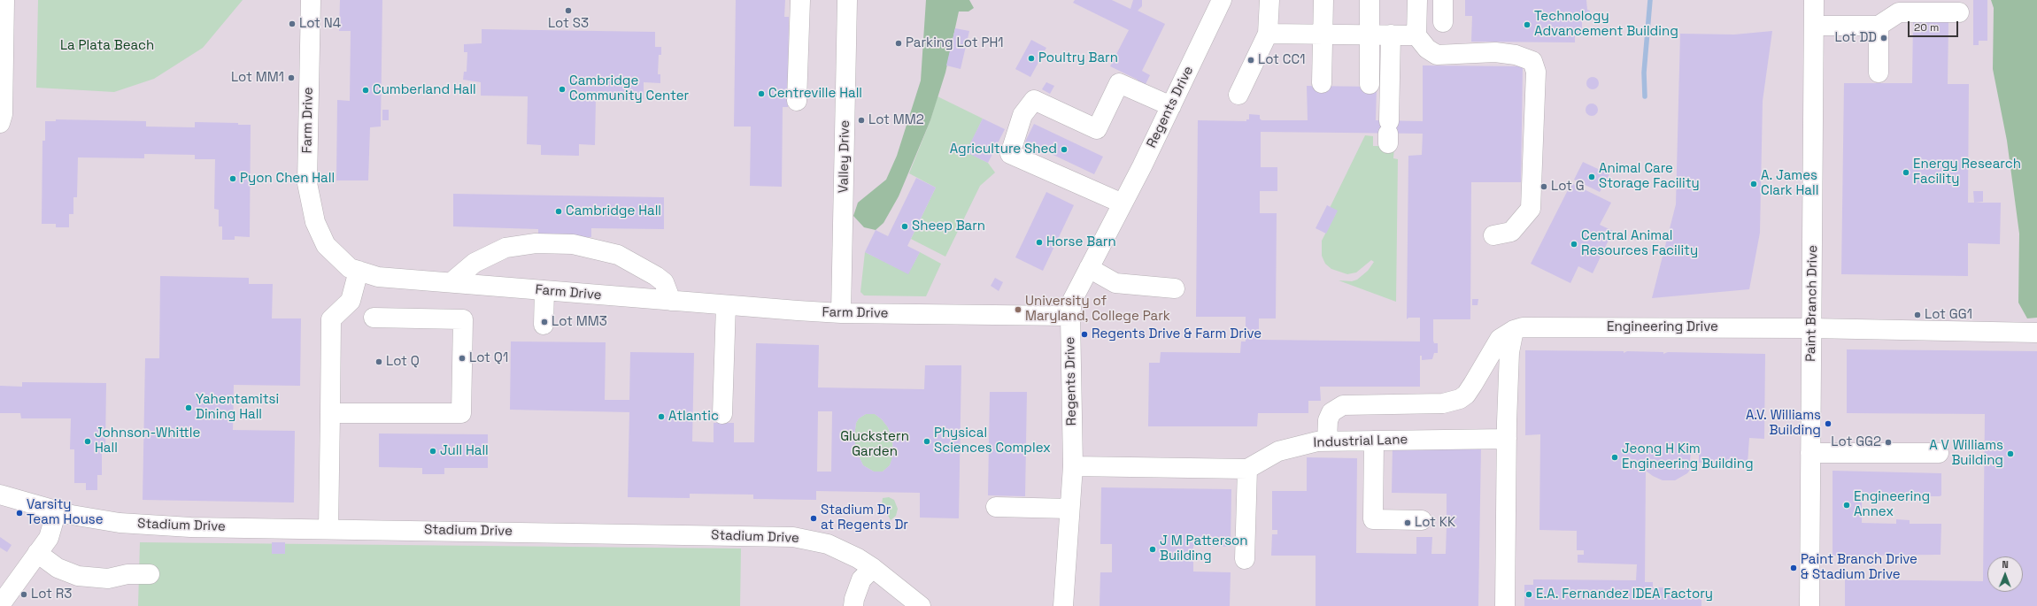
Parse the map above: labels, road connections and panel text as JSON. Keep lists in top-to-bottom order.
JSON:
{
  "streets": {
    "street": [
      "Regents Drive",
      "Farm Drive",
      "Valley Drive",
      "Paint Branch Drive",
      "Engineering Drive",
      "Industrial Lane",
      "Stadium Drive"
    ]
  },
  "crossings": [
    ["Regents Drive", "Farm Drive"],
    ["Farm Drive", "Valley Drive"],
    ["Paint Branch Drive", "Engineering Drive"],
    ["Engineering Drive", "Industrial Lane"]
  ],
  "parks": ["La Plata Beach", "Gluckstern Garden"],
  "places": [
    "Lot S3",
    "Lot N4",
    "Technology Advancement Building",
    "Lot DD",
    "Parking Lot PH1",
    "Poultry Barn",
    "Lot CC1",
    "Lot MM1",
    "Cambridge Community Center",
    "Cumberland Hall",
    "Centreville Hall",
    "Lot MM2",
    "Agriculture Shed",
    "Energy Research Facility",
    "Animal Care Storage Facility",
    "Pyon Chen Hall",
    "A. James Clark Hall",
    "Lot G",
    "Cambridge Hall",
    "Sheep Barn",
    "Horse Barn",
    "Central Animal Resources Facility",
    "University of Maryland, College Park",
    "Lot GG1",
    "Lot MM3",
    "Regents Drive & Farm Drive",
    "Lot Q1",
    "Lot Q",
    "Yahentamitsi Dining Hall",
    "Atlantic",
    "A.V. Williams Building",
    "Johnson-Whittle Hall",
    "Physical Sciences Complex",
    "Lot GG2",
    "Jull Hall",
    "A V Williams Building",
    "Jeong H Kim Engineering Building",
    "Engineering Annex",
    "Varsity Team House",
    "Stadium Dr at Regents Dr",
    "Lot KK",
    "J M Patterson Building",
    "Paint Branch Drive & Stadium Drive",
    "Lot R3",
    "E.A. Fernandez IDEA Factory"
  ],
  "scale_bar": "20 m",
  "north": "top"
}
